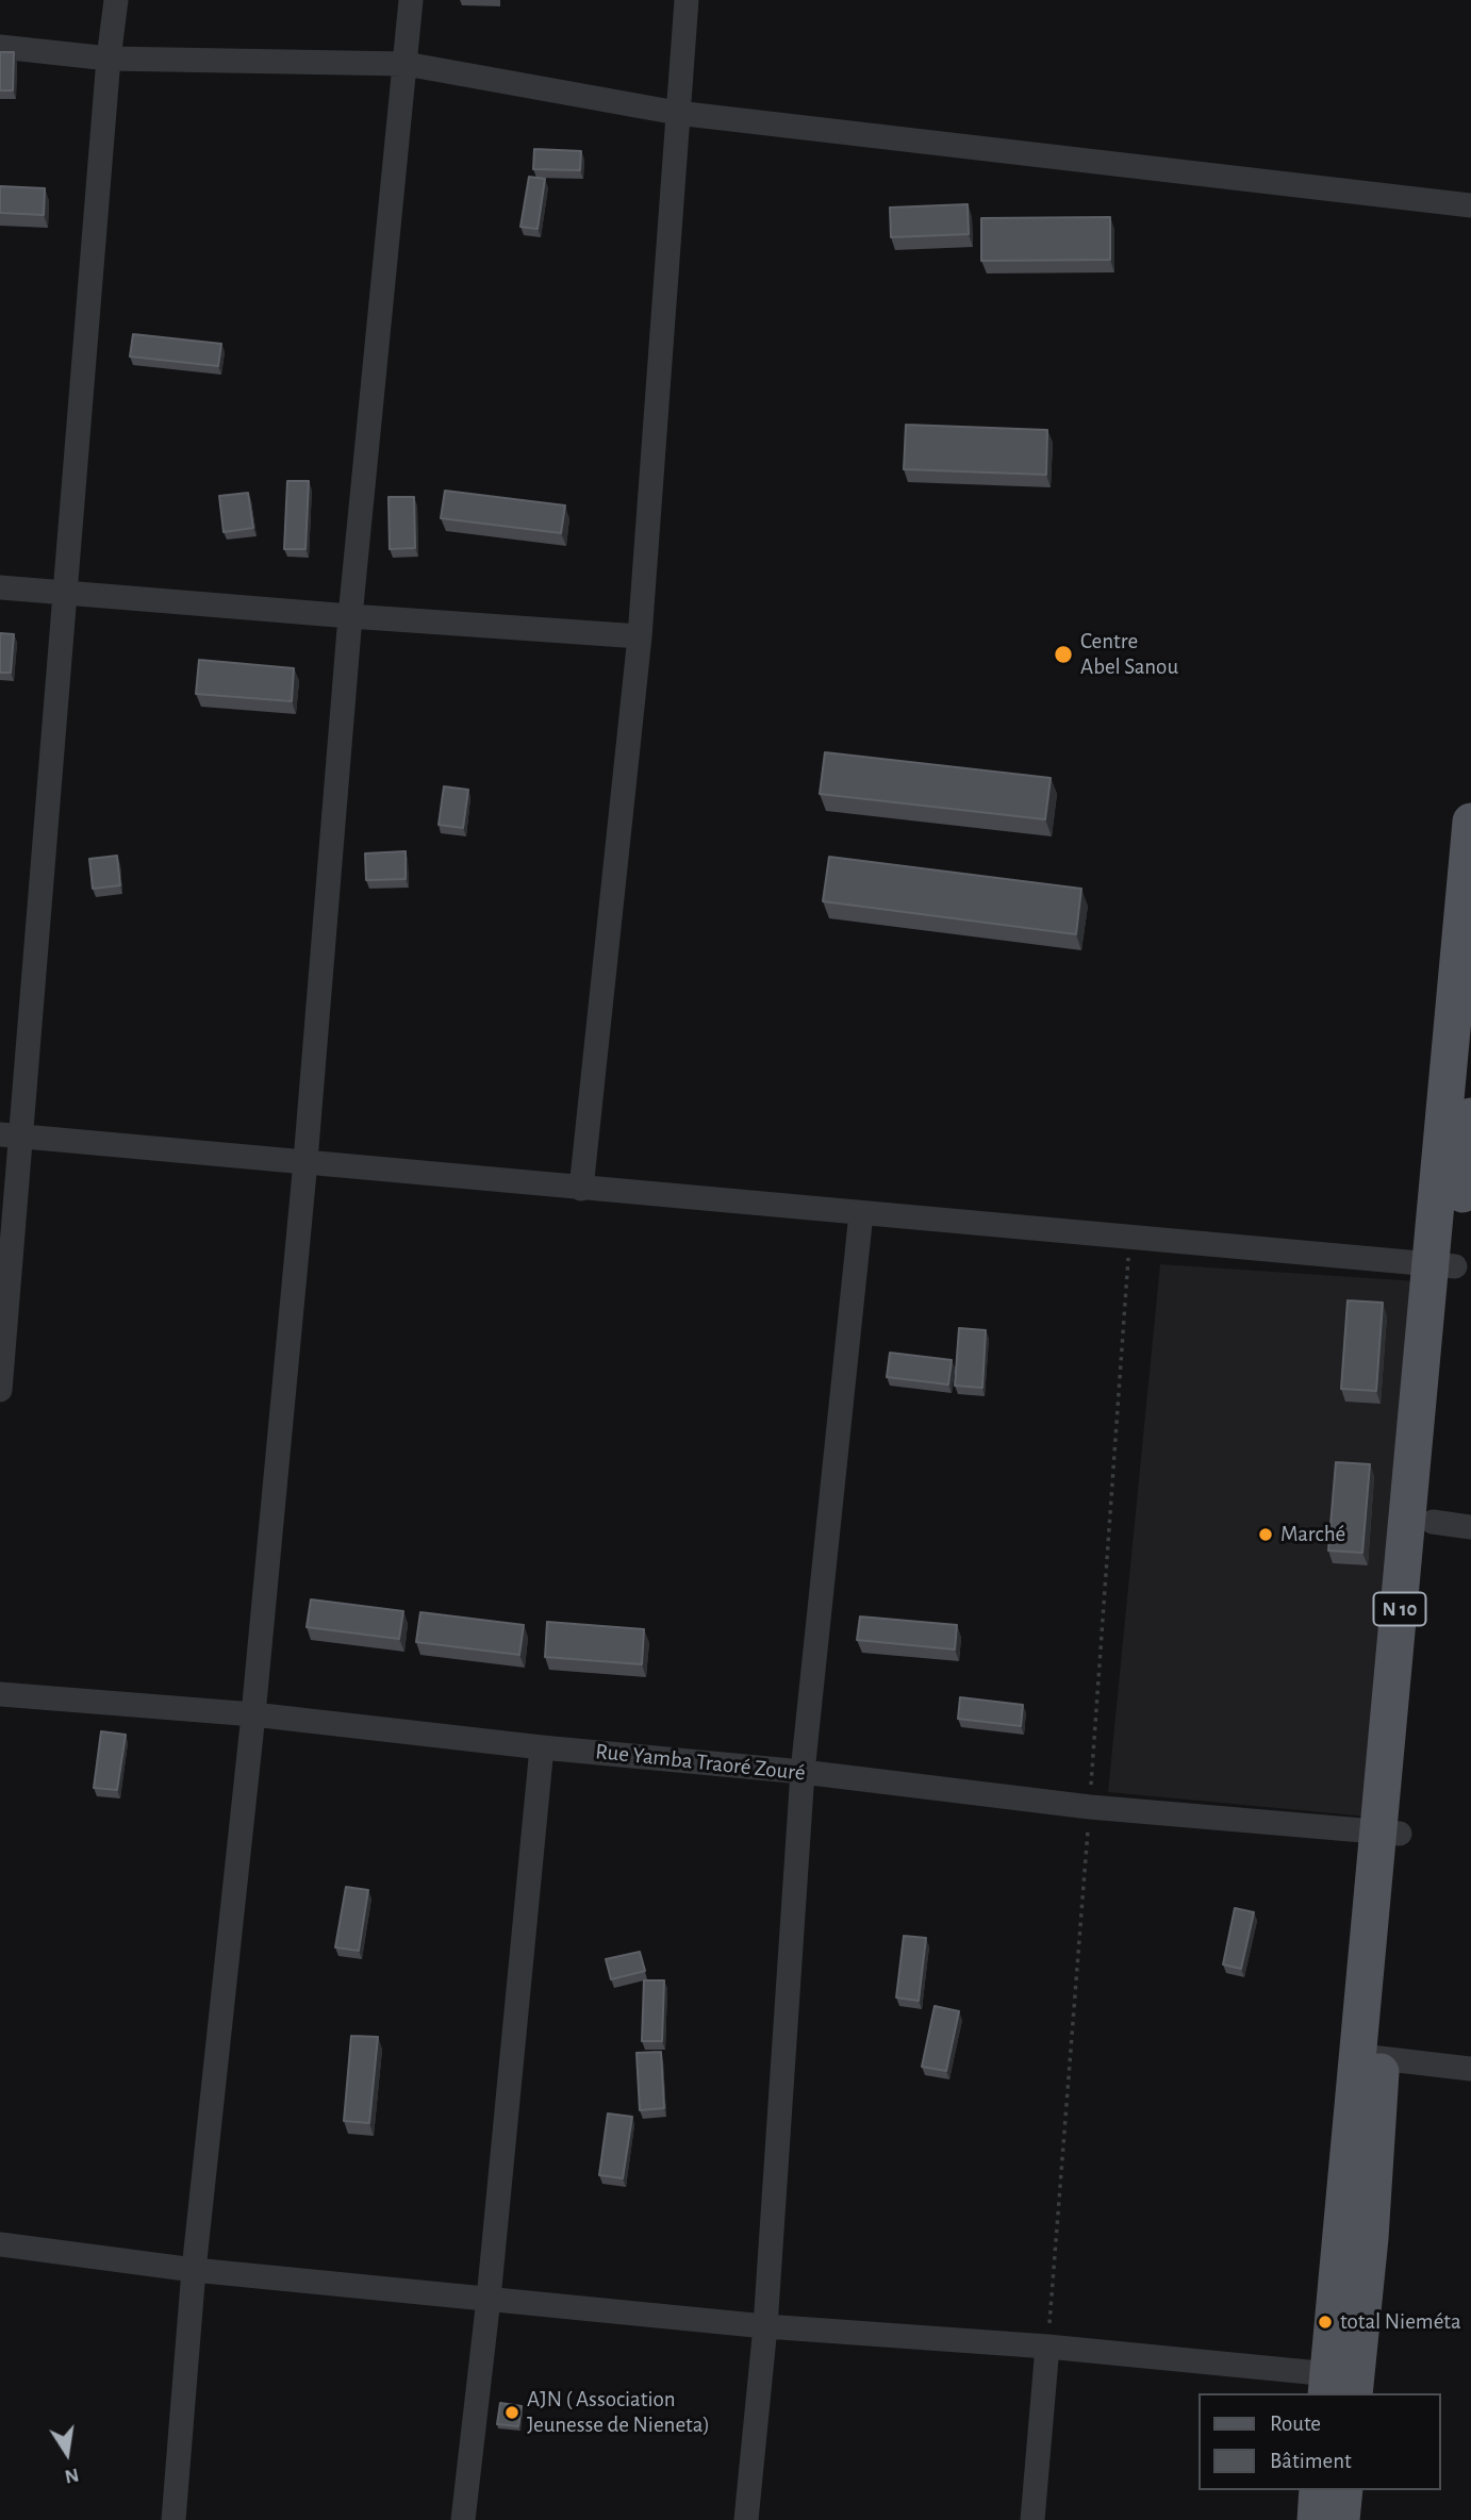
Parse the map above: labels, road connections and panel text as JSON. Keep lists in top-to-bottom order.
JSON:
{
  "streets": {
    "main road": ["N 10"],
    "street": ["Rue Yamba Traoré Zouré"]
  },
  "crossings": [
    ["N 10", "Rue Yamba Traoré Zouré"]
  ],
  "places": [
    "Centre Abel Sanou",
    "Marché",
    "total Nieméta",
    "AJN ( Association Jeunesse de Nieneta)"
  ],
  "legend": ["Route", "Bâtiment"],
  "north": "bottom"
}
